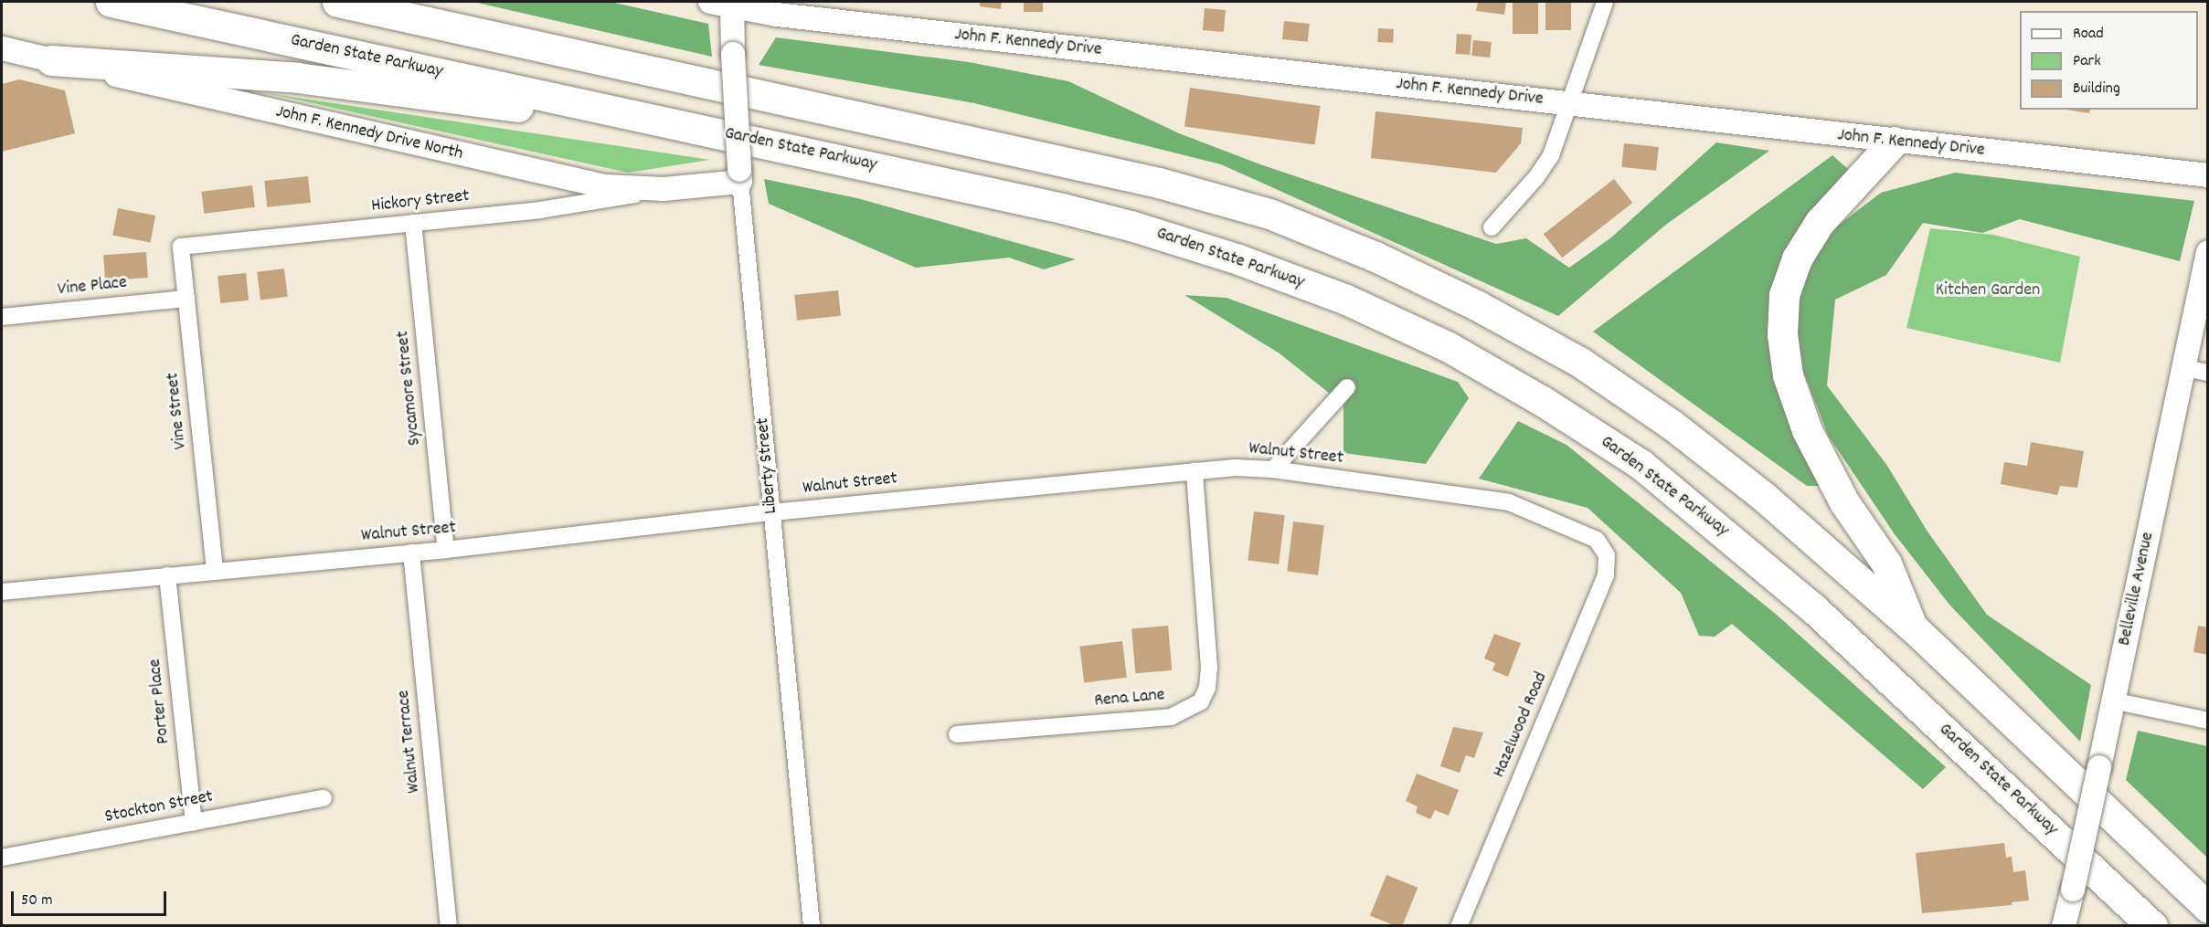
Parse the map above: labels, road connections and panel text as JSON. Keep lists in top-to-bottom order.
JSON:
{
  "streets": {
    "highway": ["Garden State Parkway"],
    "main road": [
      "John F. Kennedy Drive",
      "John F. Kennedy Drive North",
      "Liberty Street",
      "Belleville Avenue"
    ],
    "street": [
      "Hickory Street",
      "Vine Place",
      "Sycamore Street",
      "Vine Street",
      "Walnut Street",
      "Rena Lane",
      "Porter Place",
      "Hazelwood Road",
      "Walnut Terrace",
      "Stockton Street"
    ]
  },
  "crossings": [
    ["John F. Kennedy Drive", "Liberty Street"],
    ["John F. Kennedy Drive North", "Hickory Street"],
    ["John F. Kennedy Drive North", "Liberty Street"],
    ["Hickory Street", "Sycamore Street"],
    ["Hickory Street", "Vine Street"],
    ["Vine Place", "Vine Street"],
    ["Sycamore Street", "Walnut Street"],
    ["Vine Street", "Walnut Street"],
    ["Walnut Street", "Liberty Street"],
    ["Walnut Street", "Rena Lane"],
    ["Walnut Street", "Porter Place"],
    ["Walnut Street", "Hazelwood Road"],
    ["Walnut Street", "Walnut Terrace"],
    ["Porter Place", "Stockton Street"]
  ],
  "parks": ["Kitchen Garden"],
  "legend": ["Road", "Park", "Building"],
  "scale_bar": "50 m"
}
